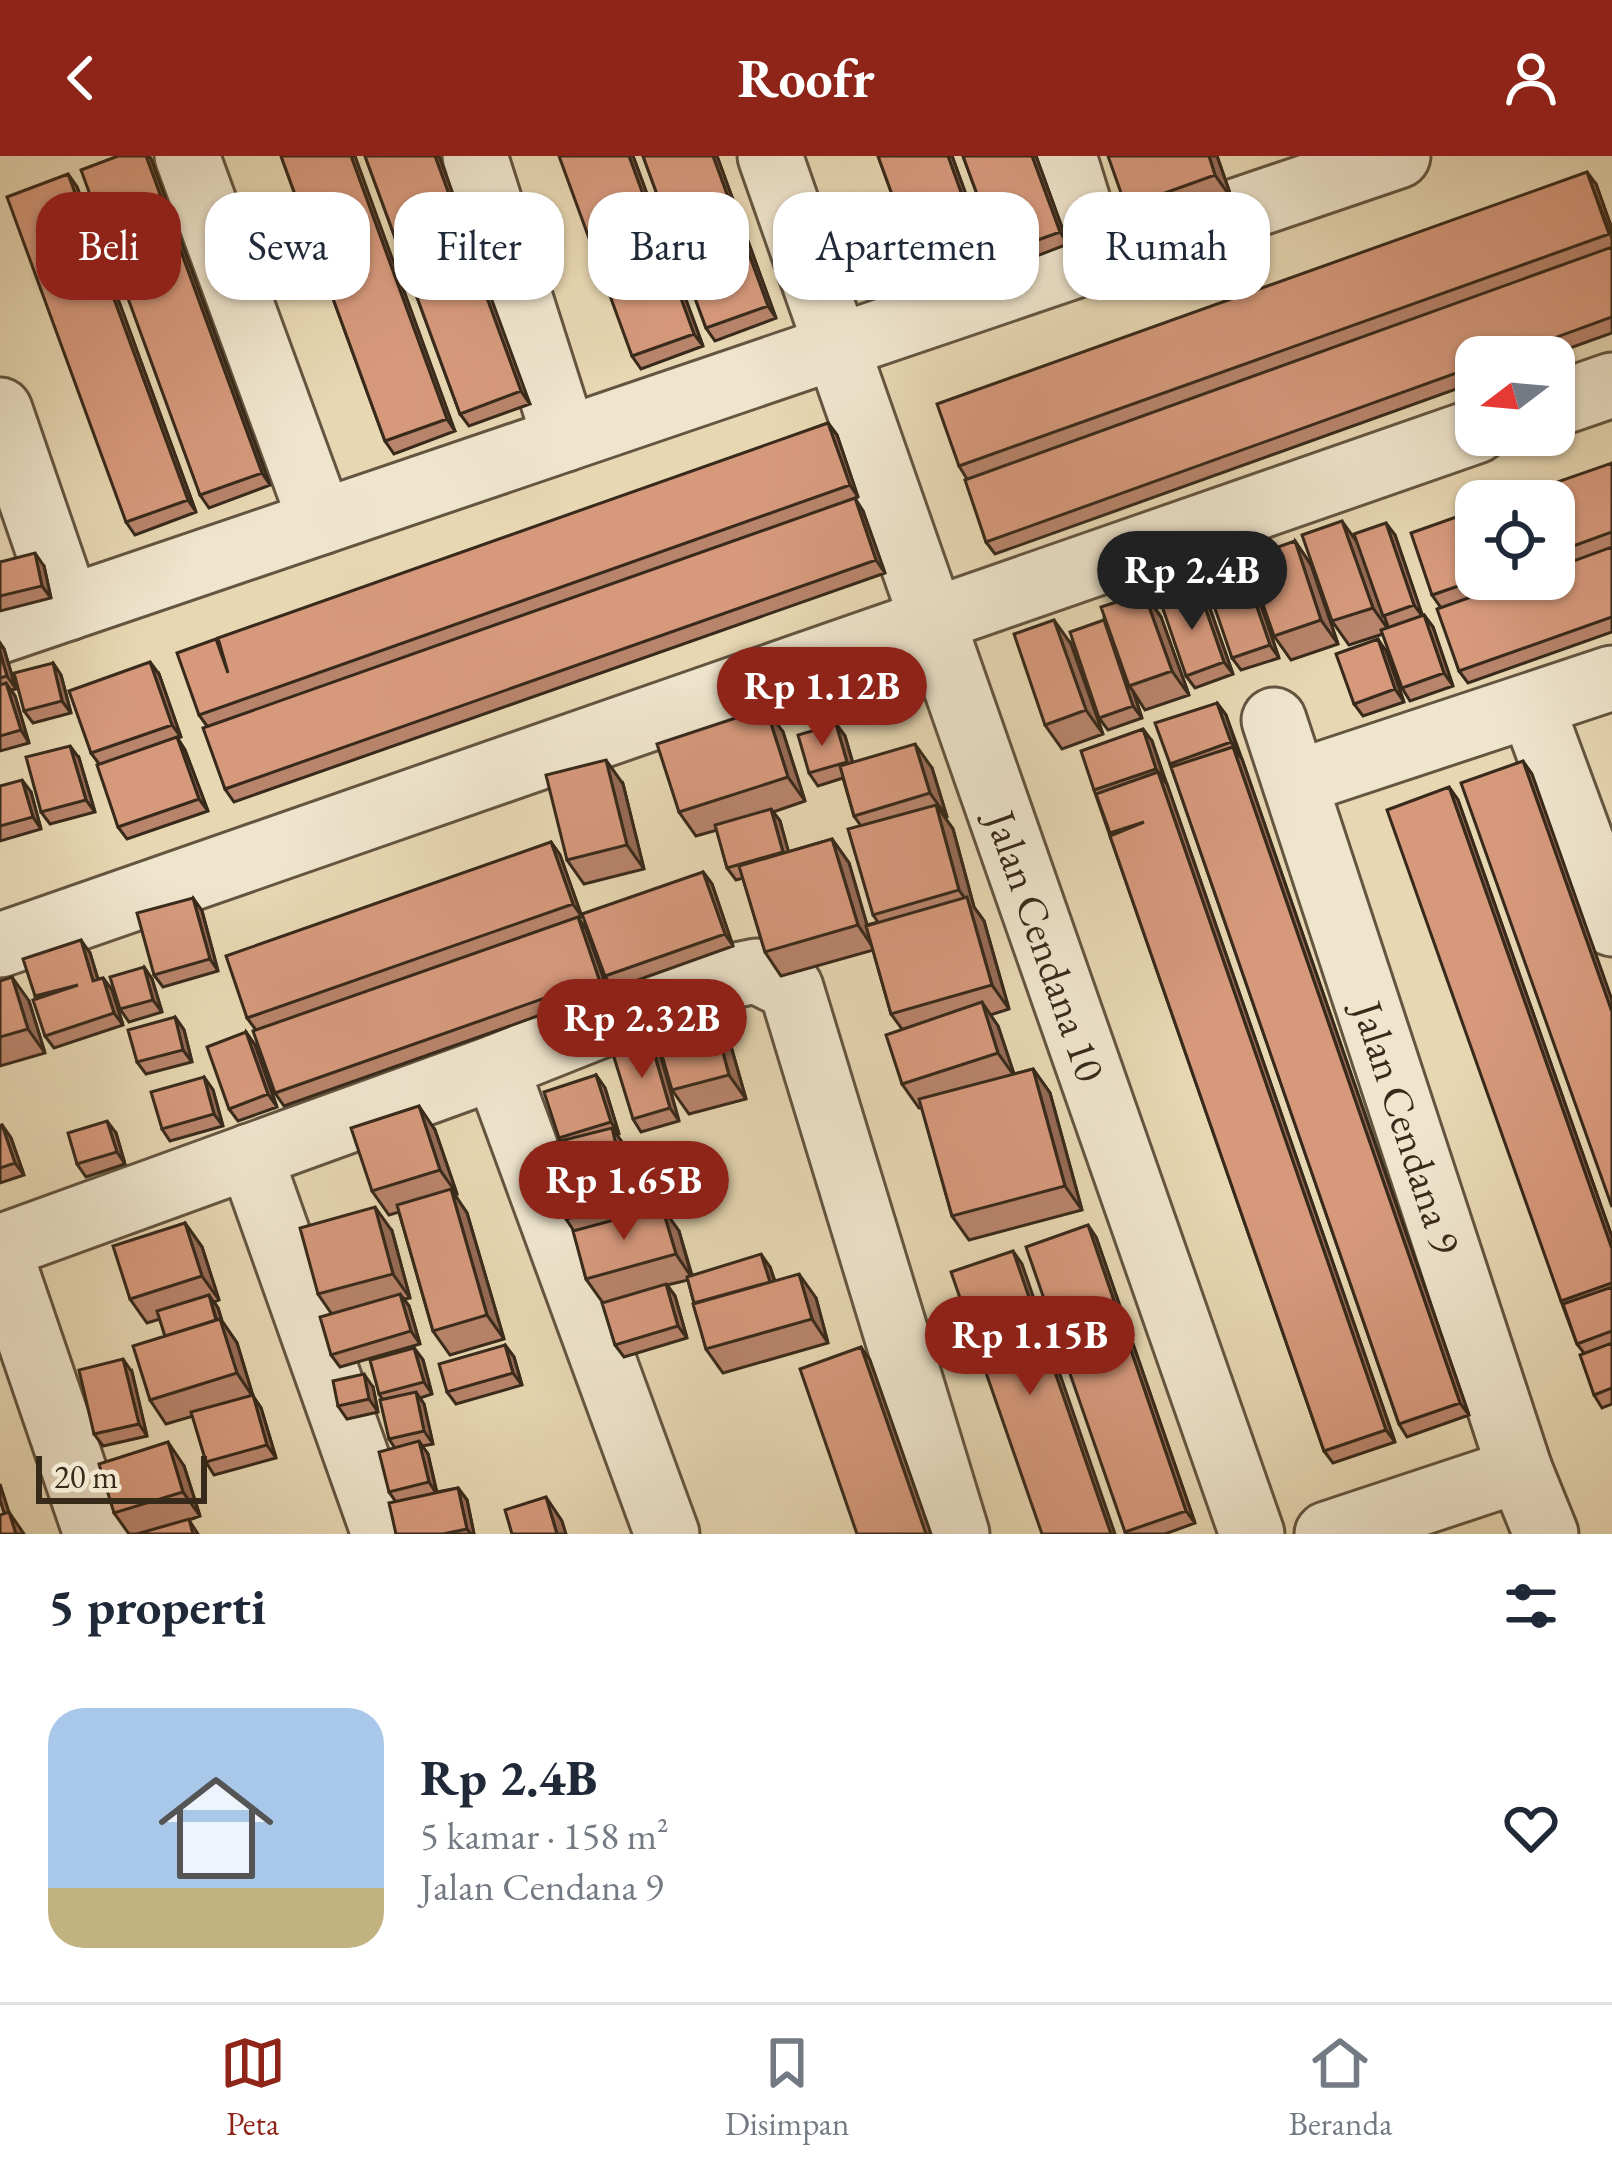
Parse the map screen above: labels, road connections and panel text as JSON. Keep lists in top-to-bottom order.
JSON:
{
  "streets": {
    "street": ["Jalan Cendana 10", "Jalan Cendana 9"]
  },
  "scale_bar": "20 m",
  "north": "left",
  "page": {
    "header": "Roofr",
    "chip": [
      "Beli",
      "Sewa",
      "Filter",
      "Baru",
      "Apartemen",
      "Rumah"
    ],
    "price": [
      "Rp 2.4B",
      "Rp 1.12B",
      "Rp 2.32B",
      "Rp 1.65B",
      "Rp 1.15B"
    ],
    "scale": "20 m",
    "heading": "5 properti",
    "list": [
      {
        "name": "Rp 2.4B",
        "note": "5 kamar · 158 m² · Jalan Cendana 9"
      }
    ],
    "tabs": ["Peta", "Disimpan", "Beranda"]
  }
}
